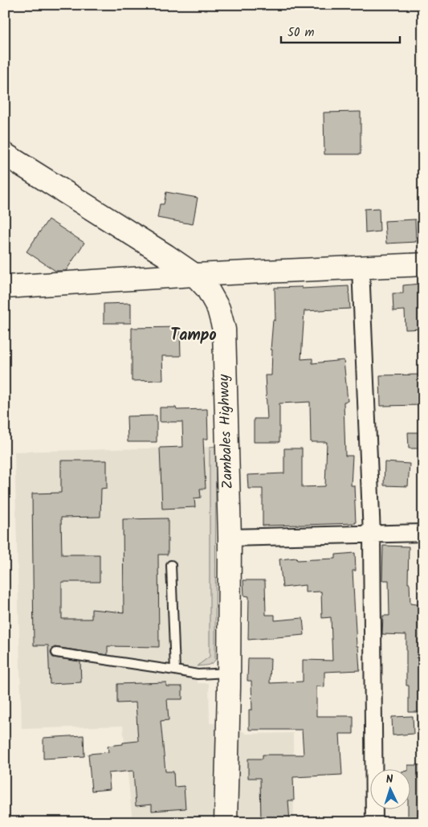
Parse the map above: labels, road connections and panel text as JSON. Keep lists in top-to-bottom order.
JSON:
{
  "streets": {
    "main road": ["Zambales Highway"]
  },
  "districts": ["Tampo"],
  "scale_bar": "50 m",
  "north": "top"
}
